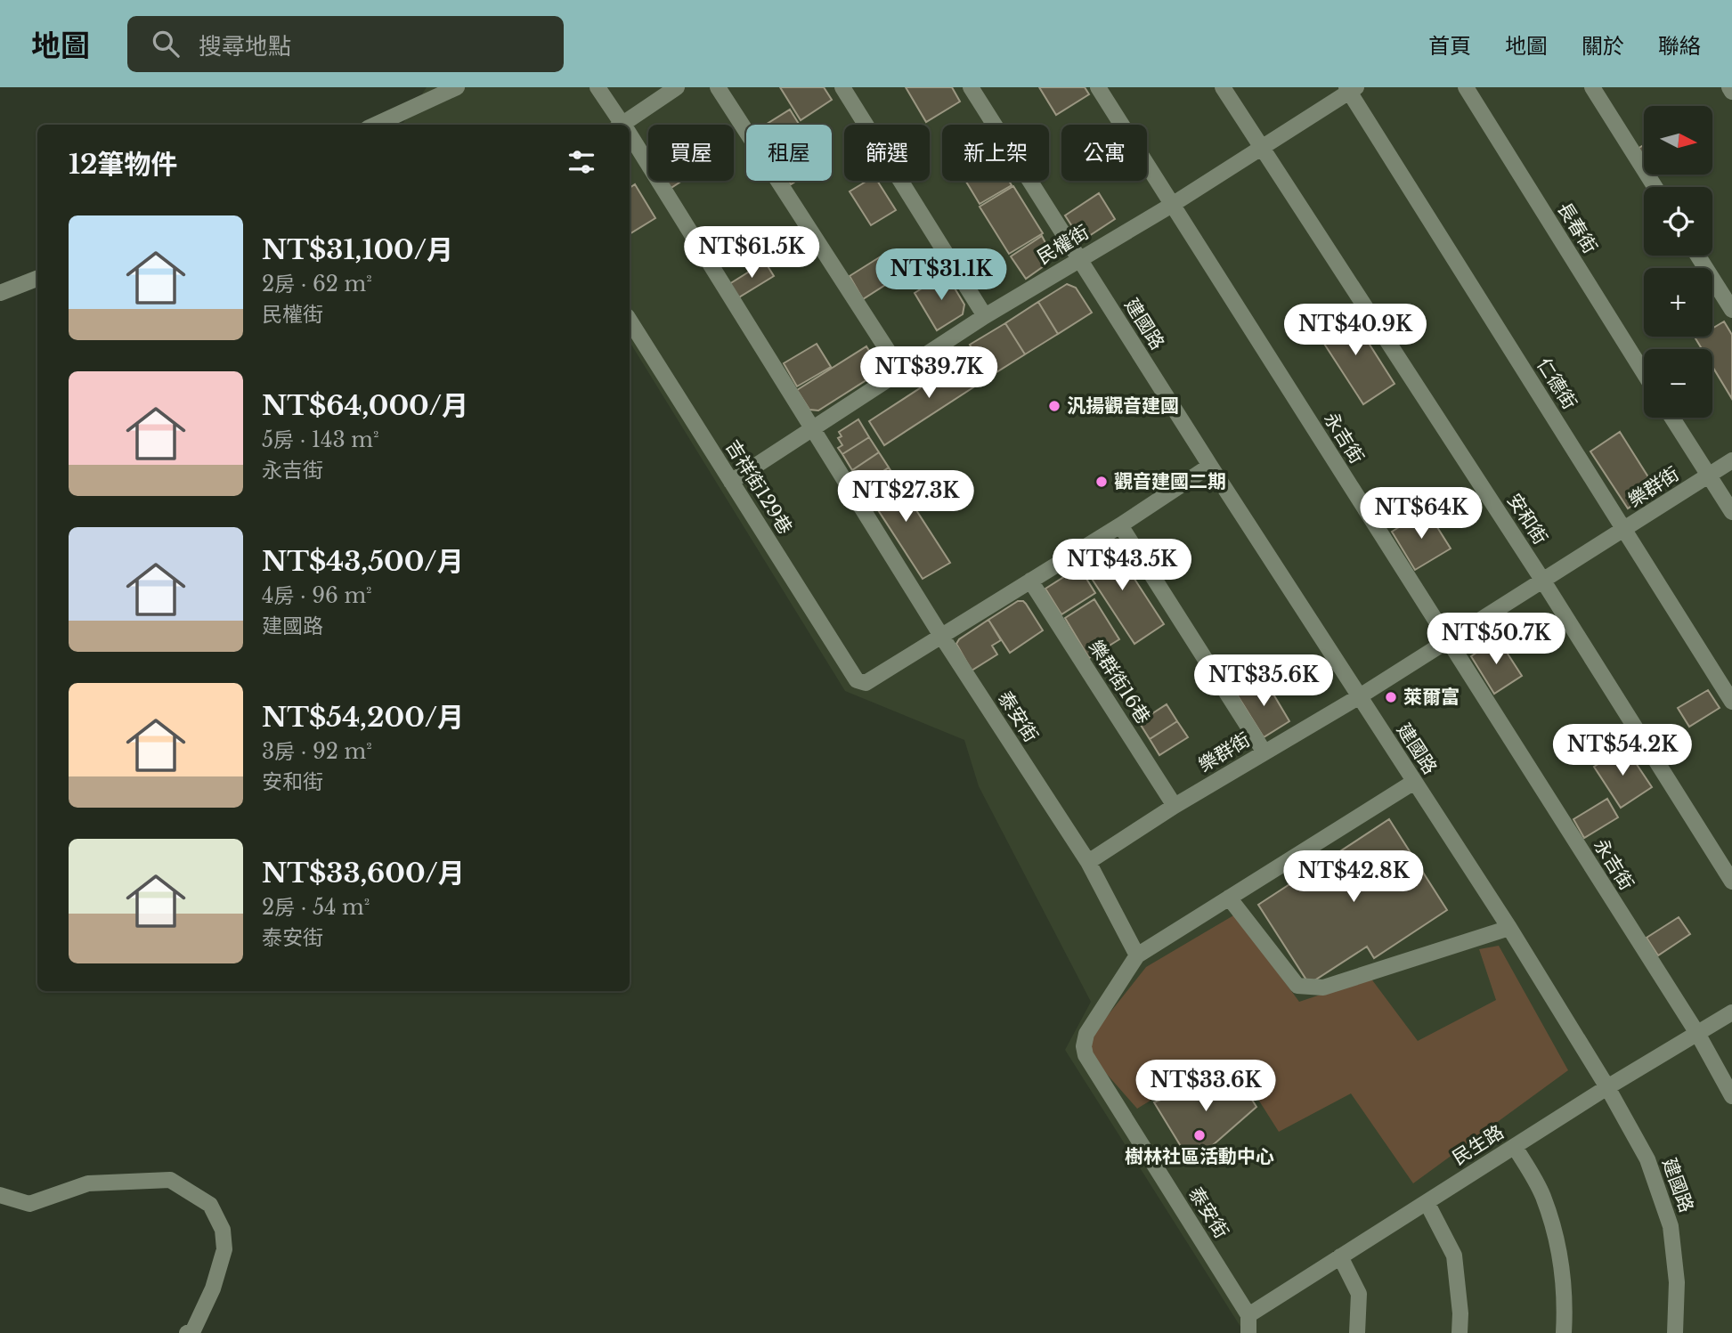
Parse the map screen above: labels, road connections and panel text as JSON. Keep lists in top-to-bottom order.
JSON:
{
  "streets": {
    "street": [
      "長春街",
      "民權街",
      "建國路",
      "仁德街",
      "永吉街",
      "吉祥街129巷",
      "樂群街",
      "安和街",
      "樂群街16巷",
      "泰安街",
      "民生路"
    ]
  },
  "crossings": [
    ["民權街", "建國路"],
    ["民權街", "仁德街"],
    ["民權街", "永吉街"],
    ["民權街", "吉祥街129巷"],
    ["民權街", "安和街"],
    ["民權街", "泰安街"],
    ["建國路", "樂群街"],
    ["建國路", "民生路"],
    ["仁德街", "樂群街"],
    ["永吉街", "樂群街"],
    ["永吉街", "民生路"],
    ["吉祥街129巷", "泰安街"],
    ["樂群街", "安和街"],
    ["樂群街", "樂群街16巷"],
    ["樂群街", "泰安街"],
    ["泰安街", "民生路"]
  ],
  "places": [
    "汎揚觀音建國",
    "觀音建國二期",
    "萊爾富",
    "樹林社區活動中心"
  ],
  "north": "right",
  "page": {
    "header": "地圖",
    "search": "搜尋地點",
    "nav": [
      "首頁",
      "地圖",
      "關於",
      "聯絡"
    ],
    "map_buttons": ["+", "−"],
    "chip": [
      "買屋",
      "租屋",
      "篩選",
      "新上架",
      "公寓"
    ],
    "heading": "12筆物件",
    "list": [
      {
        "name": "NT$31,100/月",
        "note": "2房 · 62 m² · 民權街"
      },
      {
        "name": "NT$64,000/月",
        "note": "5房 · 143 m² · 永吉街"
      },
      {
        "name": "NT$43,500/月",
        "note": "4房 · 96 m² · 建國路"
      },
      {
        "name": "NT$54,200/月",
        "note": "3房 · 92 m² · 安和街"
      },
      {
        "name": "NT$33,600/月",
        "note": "2房 · 54 m² · 泰安街"
      }
    ],
    "price": [
      "NT$61.5K",
      "NT$31.1K",
      "NT$40.9K",
      "NT$39.7K",
      "NT$27.3K",
      "NT$64K",
      "NT$43.5K",
      "NT$50.7K",
      "NT$35.6K",
      "NT$54.2K",
      "NT$42.8K",
      "NT$33.6K"
    ]
  }
}
